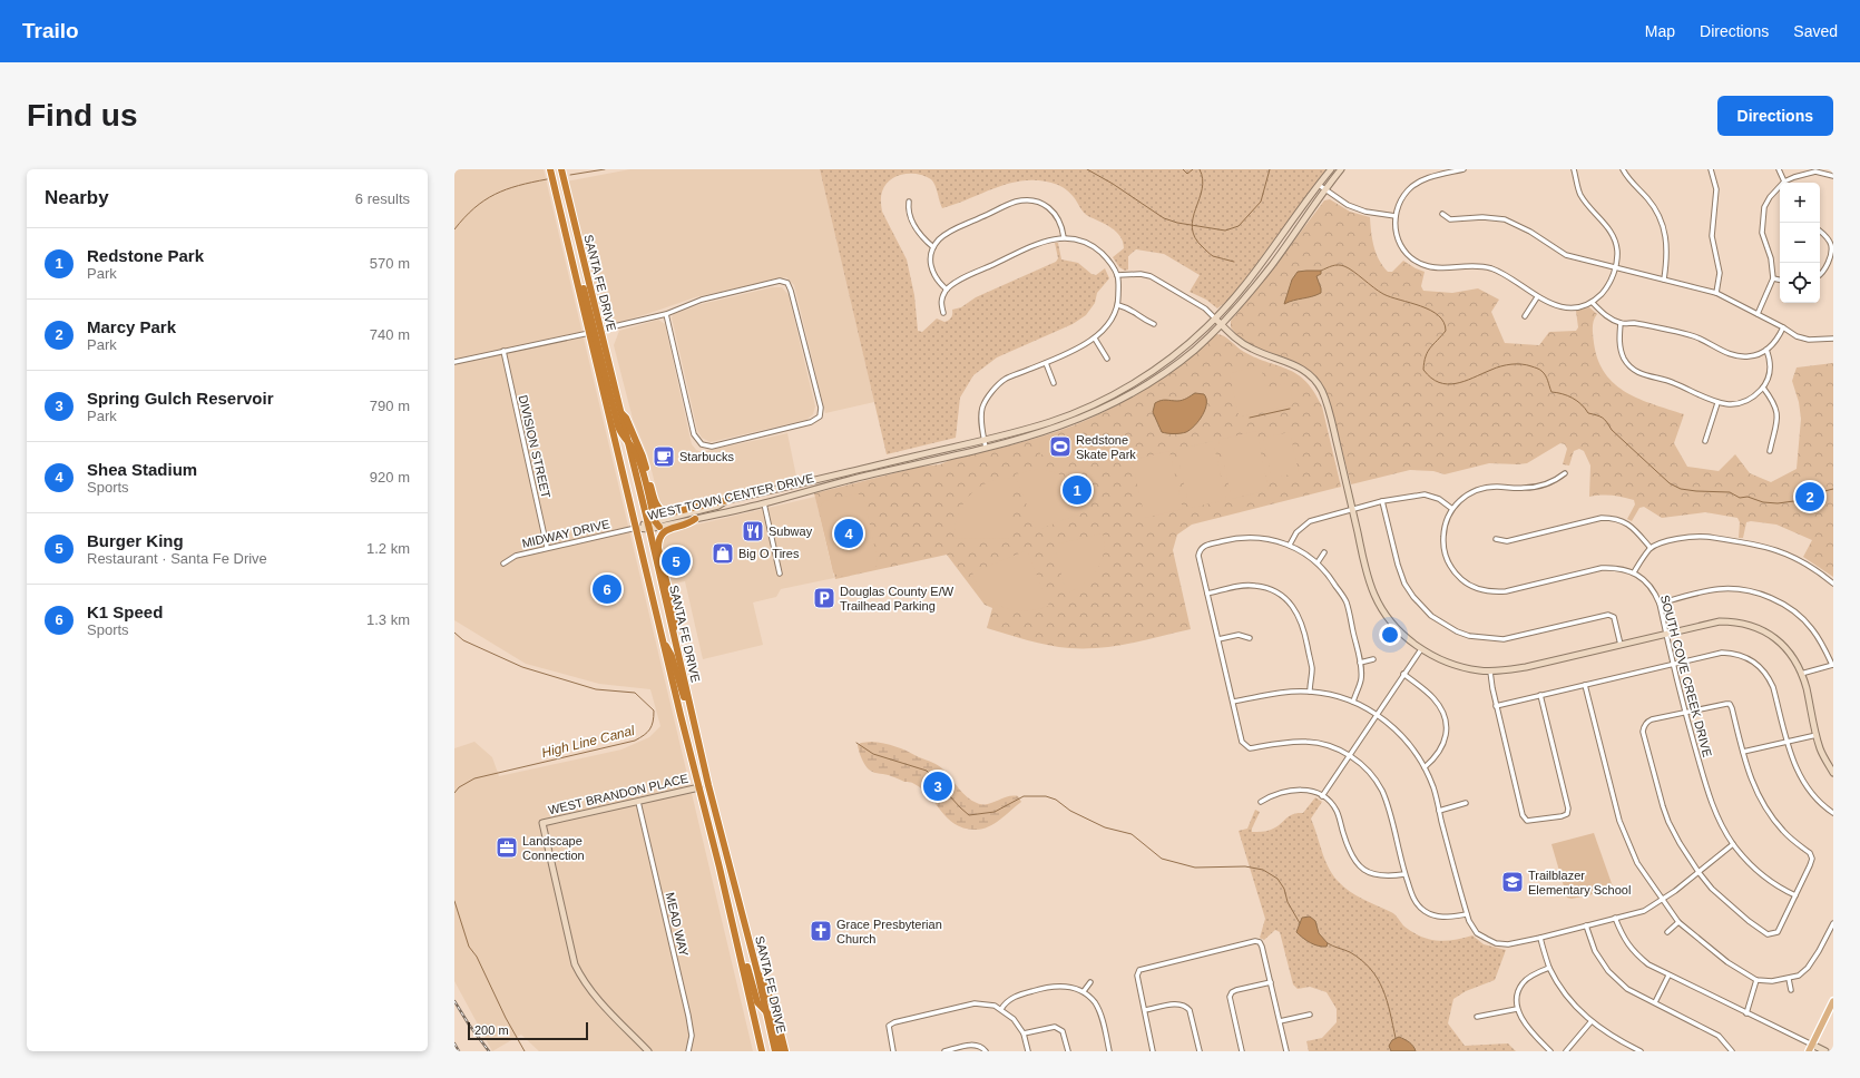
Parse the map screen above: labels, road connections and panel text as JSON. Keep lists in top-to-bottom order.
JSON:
{
  "streets": {
    "highway": ["SANTA FE DRIVE"],
    "street": [
      "DIVISION STREET",
      "WEST TOWN CENTER DRIVE",
      "MIDWAY DRIVE",
      "SOUTH COVE CREEK DRIVE",
      "WEST BRANDON PLACE",
      "MEAD WAY"
    ]
  },
  "crossings": [
    ["SANTA FE DRIVE", "WEST TOWN CENTER DRIVE"],
    ["SANTA FE DRIVE", "MIDWAY DRIVE"],
    ["SANTA FE DRIVE", "WEST BRANDON PLACE"],
    ["DIVISION STREET", "MIDWAY DRIVE"],
    ["WEST TOWN CENTER DRIVE", "MIDWAY DRIVE"],
    ["WEST BRANDON PLACE", "MEAD WAY"]
  ],
  "water": ["High Line Canal"],
  "places": {
    "sports": ["Redstone Skate Park"],
    "cafe": ["Starbucks"],
    "restaurant": ["Subway"],
    "shop": ["Big O Tires"],
    "parking": ["Douglas County E/W Trailhead Parking"],
    "office": ["Landscape Connection"],
    "school or university": ["Trailblazer Elementary School"],
    "church": ["Grace Presbyterian Church"]
  },
  "scale_bar": "200 m",
  "page": {
    "header": "Trailo",
    "nav": ["Map", "Directions", "Saved"],
    "buttons": "Directions",
    "title": "Find us",
    "heading": ["Nearby", "6 results"],
    "map_buttons": ["+", "−"],
    "list": [
      {
        "mark": "1",
        "name": "Redstone Park",
        "note": "Park",
        "value": "570 m"
      },
      {
        "mark": "2",
        "name": "Marcy Park",
        "note": "Park",
        "value": "740 m"
      },
      {
        "mark": "3",
        "name": "Spring Gulch Reservoir",
        "note": "Park",
        "value": "790 m"
      },
      {
        "mark": "4",
        "name": "Shea Stadium",
        "note": "Sports",
        "value": "920 m"
      },
      {
        "mark": "5",
        "name": "Burger King",
        "note": "Restaurant · Santa Fe Drive",
        "value": "1.2 km"
      },
      {
        "mark": "6",
        "name": "K1 Speed",
        "note": "Sports",
        "value": "1.3 km"
      }
    ],
    "pins": [
      "1",
      "2",
      "4",
      "5",
      "6",
      "3"
    ],
    "scale": "200 m"
  }
}
